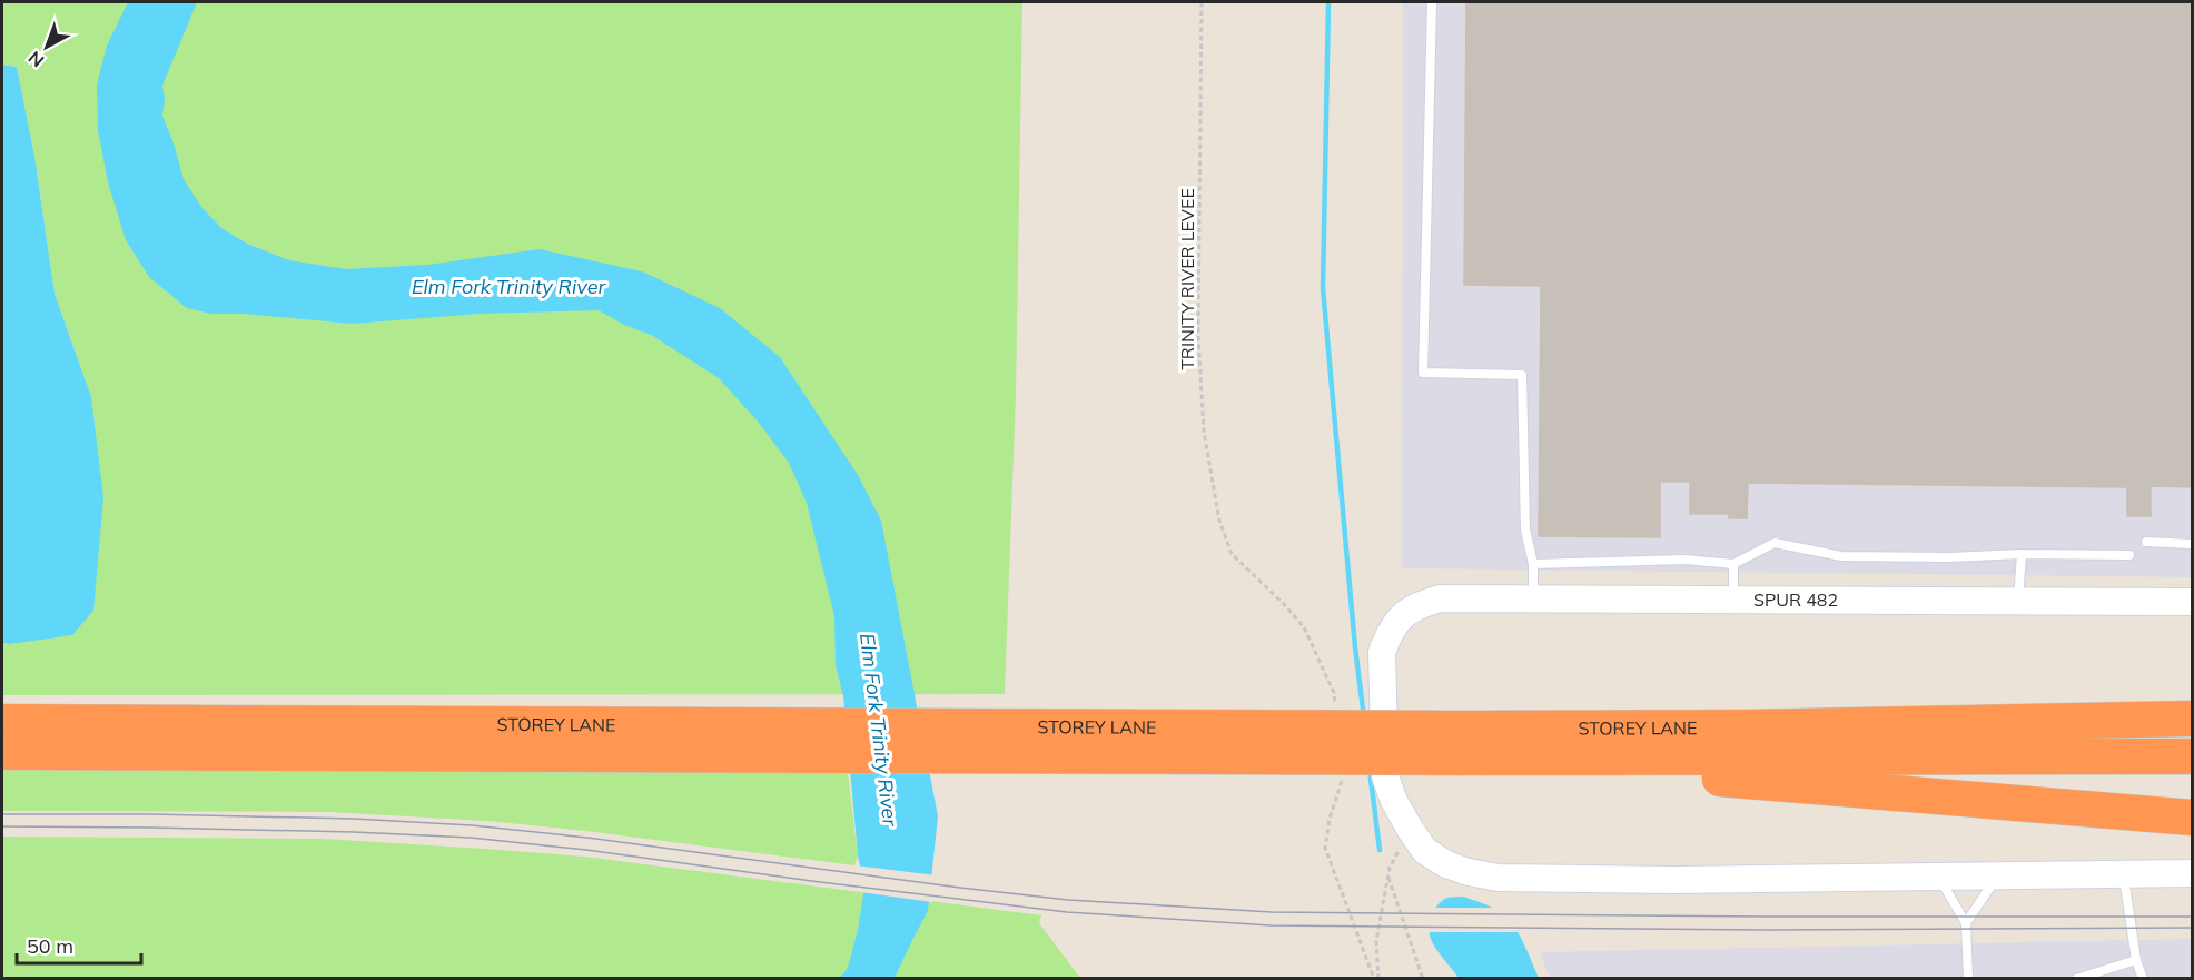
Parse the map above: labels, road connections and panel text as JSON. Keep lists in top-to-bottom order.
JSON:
{
  "streets": {
    "highway": ["STOREY LANE"],
    "main road": ["SPUR 482"],
    "path": ["TRINITY RIVER LEVEE"]
  },
  "water": ["Elm Fork Trinity River"],
  "scale_bar": "50 m",
  "north": "bottom left"
}
